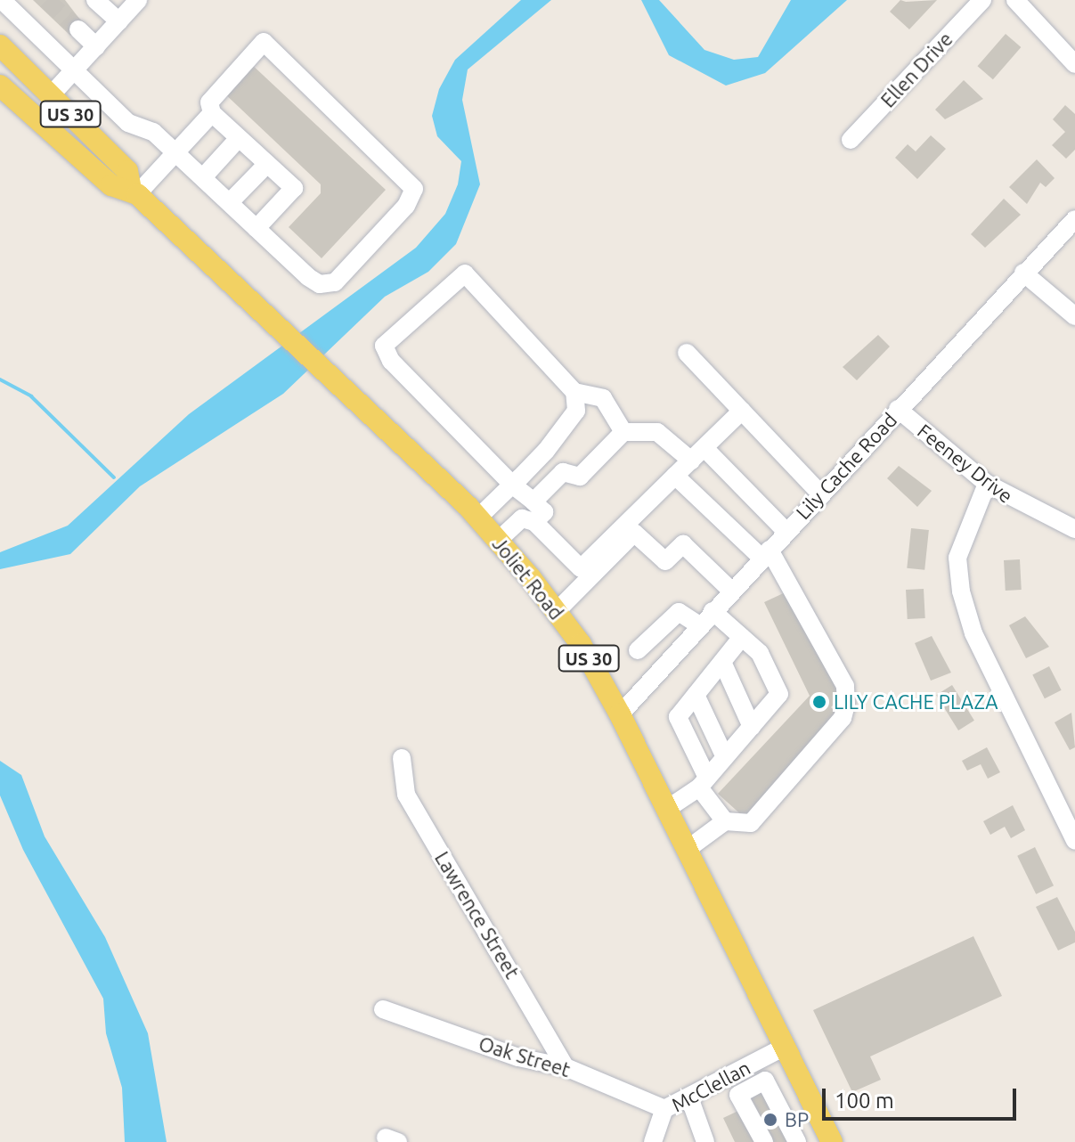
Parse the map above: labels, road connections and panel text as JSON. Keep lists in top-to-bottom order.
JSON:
{
  "streets": {
    "main road": ["US 30", "Joliet Road"],
    "street": [
      "Ellen Drive",
      "Feeney Drive",
      "Lily Cache Road",
      "Lawrence Street",
      "Oak Street",
      "McClellan"
    ]
  },
  "crossings": [
    ["Feeney Drive", "Lily Cache Road"],
    ["Lily Cache Road", "Joliet Road"],
    ["Joliet Road", "McClellan"],
    ["Lawrence Street", "Oak Street"],
    ["Oak Street", "McClellan"]
  ],
  "places": ["LILY CACHE PLAZA", "BP"],
  "scale_bar": "100 m"
}
